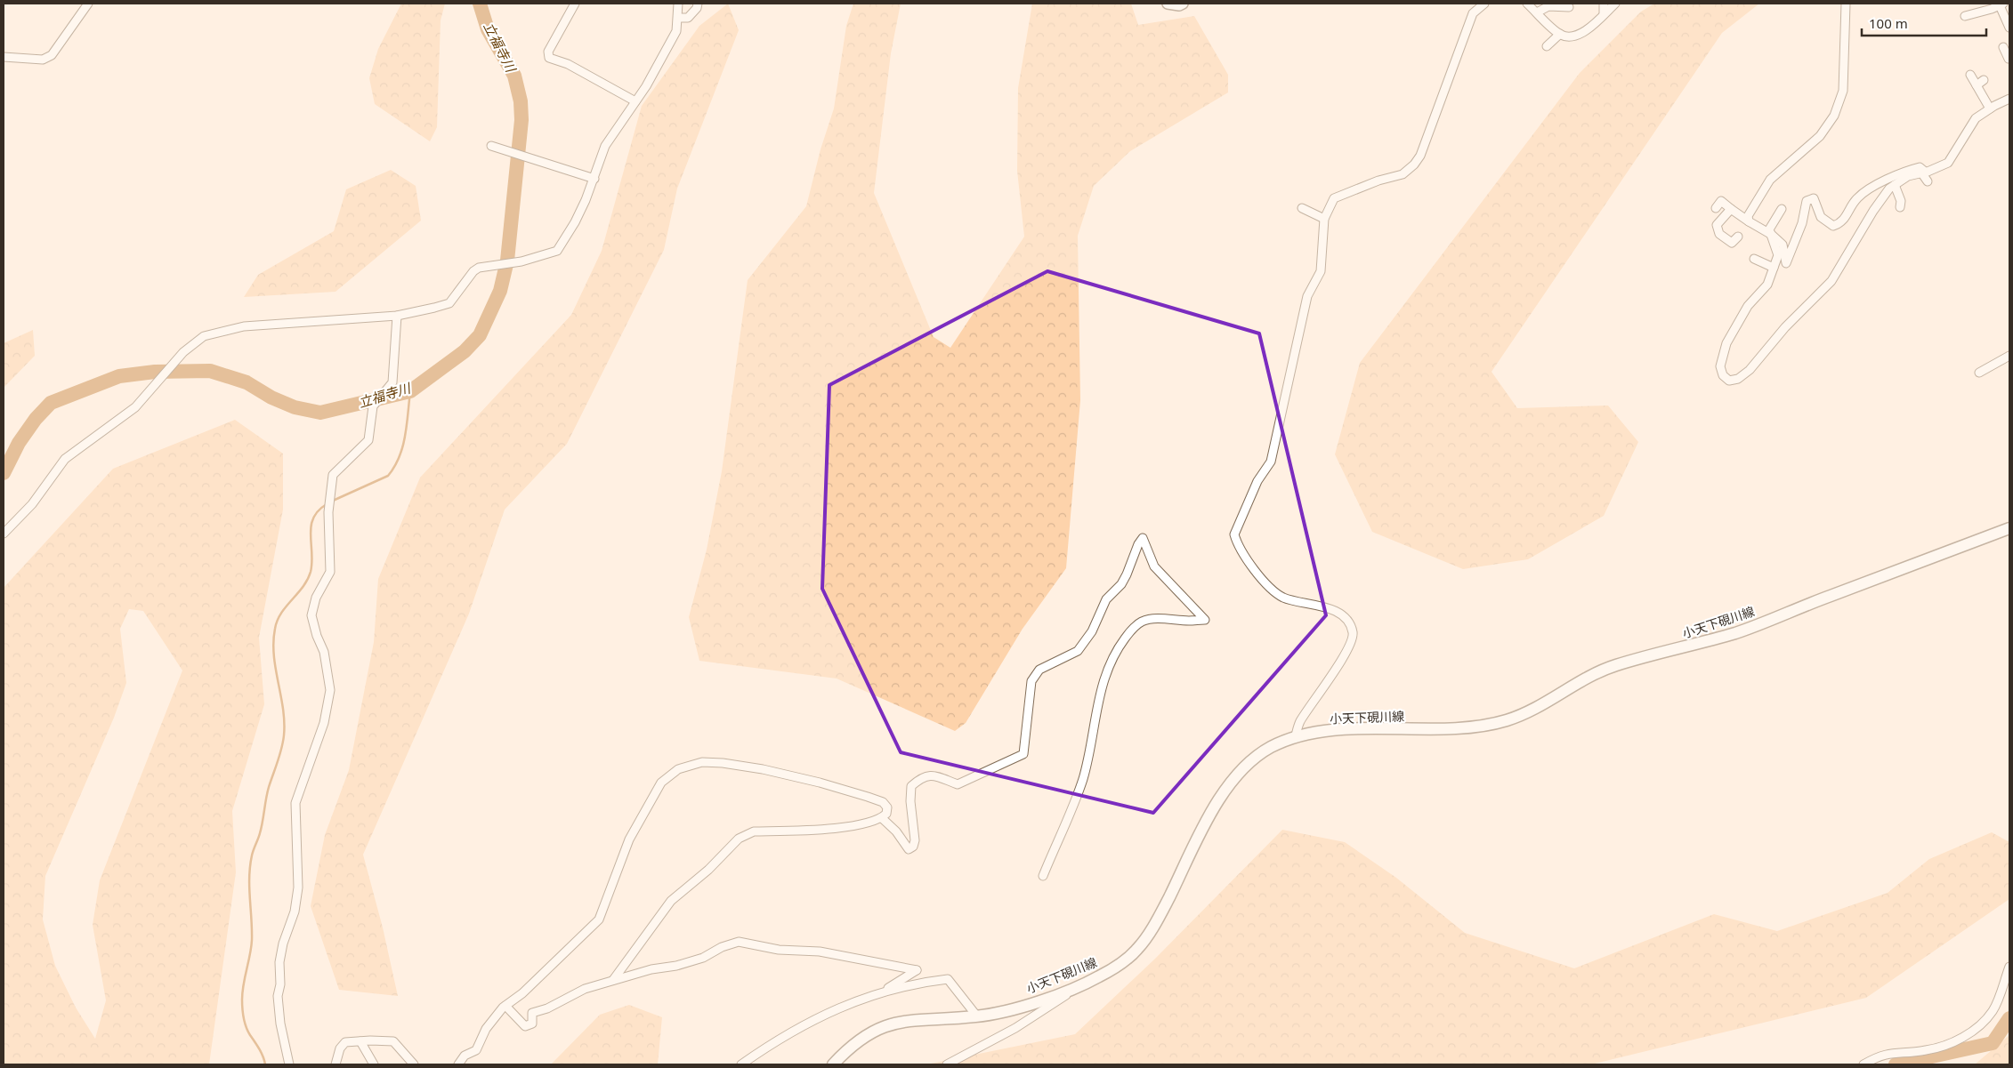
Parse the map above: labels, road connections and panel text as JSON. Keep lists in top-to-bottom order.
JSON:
{
  "streets": {
    "main road": ["小天下硯川線"]
  },
  "water": ["立福寺川"],
  "scale_bar": "100 m"
}
